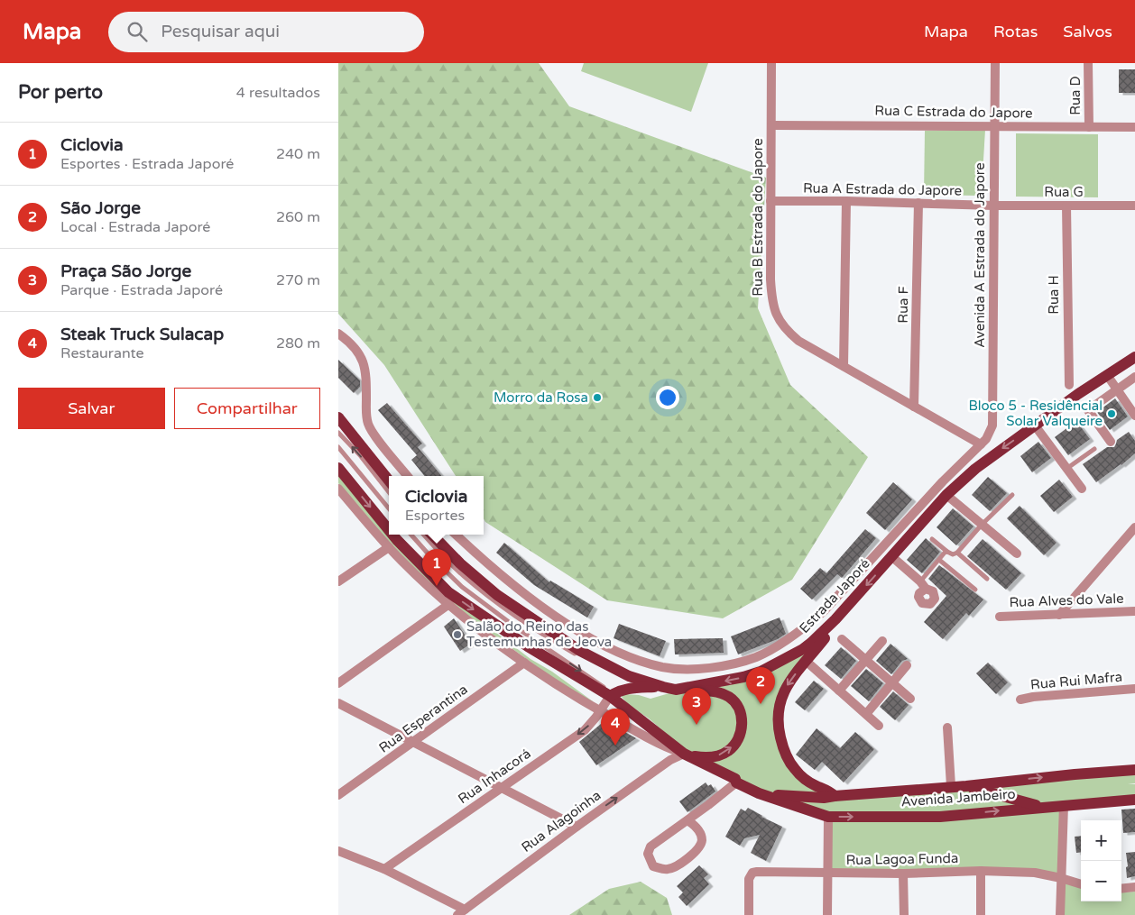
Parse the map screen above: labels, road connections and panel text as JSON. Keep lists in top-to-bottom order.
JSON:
{
  "streets": {
    "main road": ["Estrada Japoré", "Avenida Jambeiro"],
    "street": [
      "Rua D",
      "Rua C Estrada do Japore",
      "Rua A Estrada do Japore",
      "Rua G",
      "Rua B Estrada do Japore",
      "Avenida A Estrada do Japore",
      "Rua H",
      "Rua F",
      "Rua Alves do Vale",
      "Rua Rui Mafra",
      "Rua Esperantina",
      "Rua Inhacorá",
      "Rua Alagoinha",
      "Rua Lagoa Funda"
    ]
  },
  "crossings": [
    ["Rua D", "Rua C Estrada do Japore"],
    ["Rua C Estrada do Japore", "Rua B Estrada do Japore"],
    ["Rua C Estrada do Japore", "Avenida A Estrada do Japore"],
    ["Rua A Estrada do Japore", "Rua G"],
    ["Rua A Estrada do Japore", "Rua B Estrada do Japore"],
    ["Rua A Estrada do Japore", "Avenida A Estrada do Japore"],
    ["Rua A Estrada do Japore", "Rua F"],
    ["Rua G", "Avenida A Estrada do Japore"],
    ["Rua G", "Rua H"],
    ["Rua B Estrada do Japore", "Avenida A Estrada do Japore"],
    ["Rua B Estrada do Japore", "Rua F"]
  ],
  "one_way": ["Estrada Japoré", "Rua Inhacorá", "Rua Alagoinha"],
  "places": ["Morro da Rosa", "Bloco 5 - Residêncial Solar Valqueire", "Salão do Reino das Testemunhas de Jeova"],
  "page": {
    "header": "Mapa",
    "search": "Pesquisar aqui",
    "nav": ["Mapa", "Rotas", "Salvos"],
    "heading": ["Por perto", "4 resultados"],
    "list": [
      {
        "mark": "1",
        "name": "Ciclovia",
        "note": "Esportes · Estrada Japoré",
        "value": "240 m"
      },
      {
        "mark": "2",
        "name": "São Jorge",
        "note": "Local · Estrada Japoré",
        "value": "260 m"
      },
      {
        "mark": "3",
        "name": "Praça São Jorge",
        "note": "Parque · Estrada Japoré",
        "value": "270 m"
      },
      {
        "mark": "4",
        "name": "Steak Truck Sulacap",
        "note": "Restaurante",
        "value": "280 m"
      }
    ],
    "buttons": ["Salvar", "Compartilhar"],
    "popup": ["Ciclovia", "Esportes"],
    "pins": [
      "1",
      "2",
      "3",
      "4"
    ],
    "map_buttons": ["+", "−"]
  }
}
